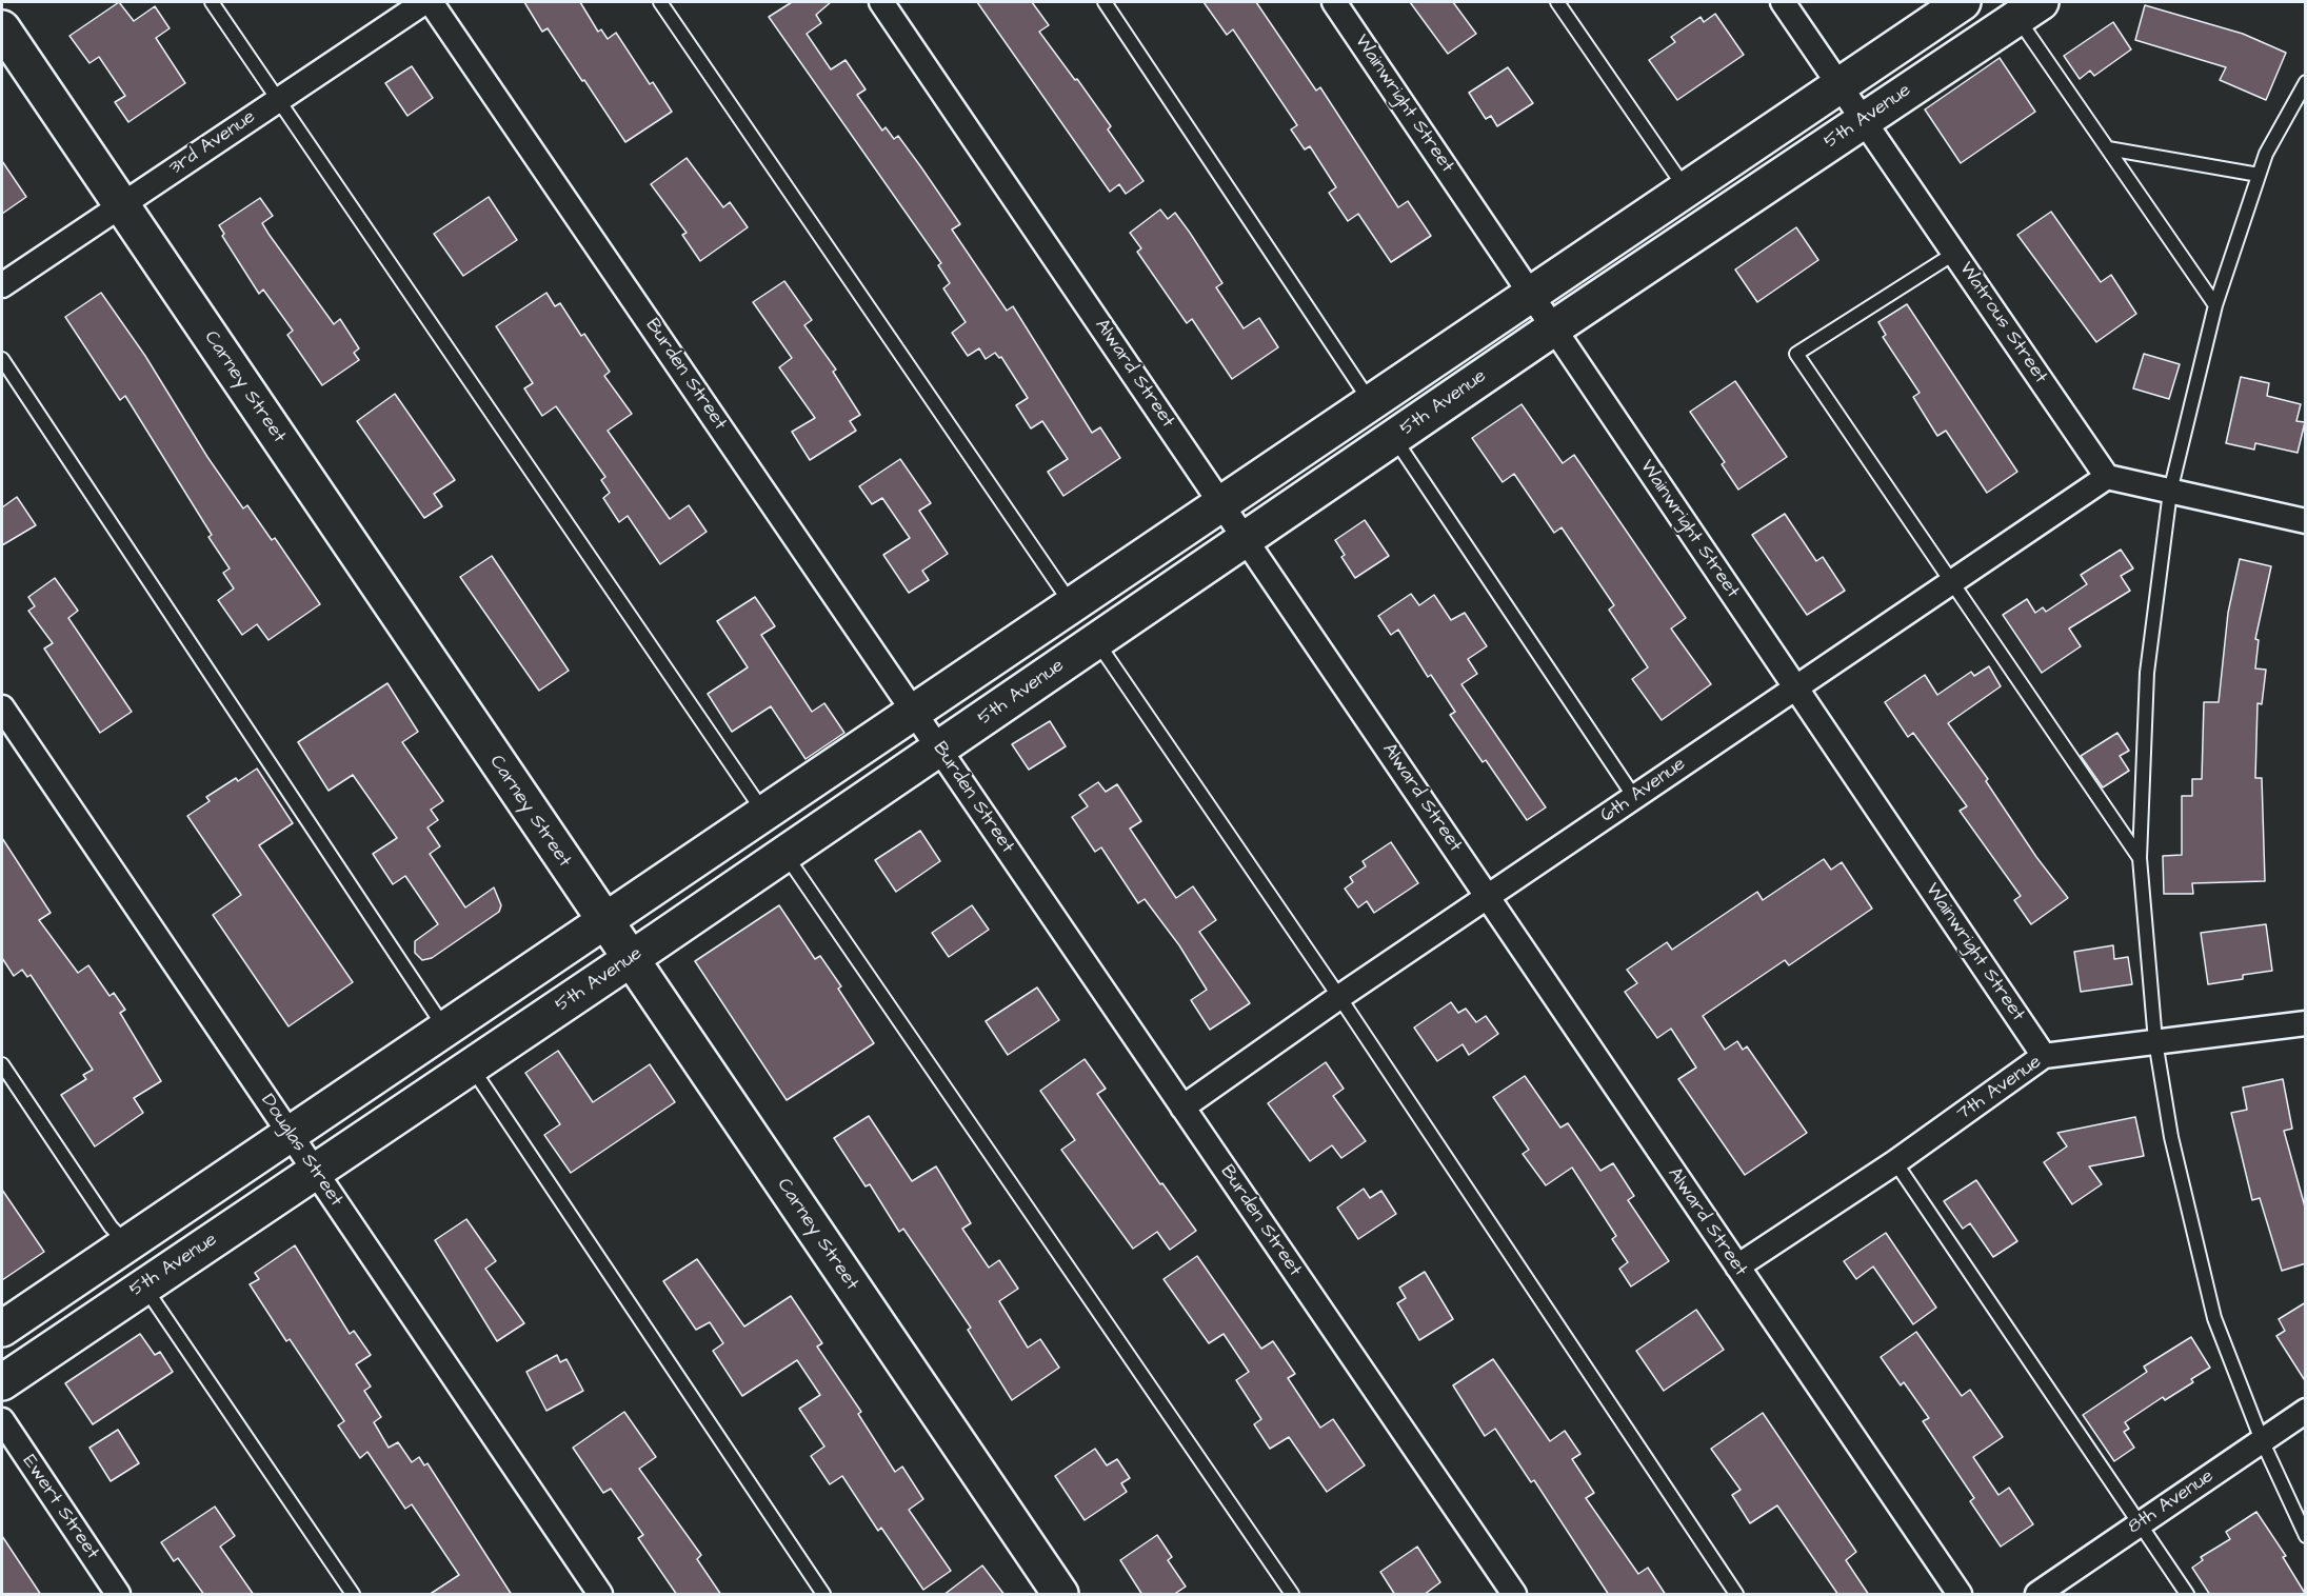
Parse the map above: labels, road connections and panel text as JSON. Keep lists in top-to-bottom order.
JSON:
{
  "streets": {
    "main road": ["5th Avenue", "Carney Street"],
    "street": [
      "Wainwright Street",
      "3rd Avenue",
      "Watrous Street",
      "Alward Street",
      "Burden Street",
      "6th Avenue",
      "7th Avenue",
      "Douglas Street",
      "8th Avenue",
      "Ewert Street"
    ]
  },
  "crossings": [
    ["Wainwright Street", "5th Avenue"],
    ["Wainwright Street", "6th Avenue"],
    ["Wainwright Street", "7th Avenue"],
    ["5th Avenue", "Watrous Street"],
    ["5th Avenue", "Alward Street"],
    ["5th Avenue", "Burden Street"],
    ["5th Avenue", "Carney Street"],
    ["5th Avenue", "Douglas Street"],
    ["3rd Avenue", "Carney Street"],
    ["Watrous Street", "6th Avenue"],
    ["Alward Street", "6th Avenue"],
    ["Alward Street", "7th Avenue"],
    ["Burden Street", "6th Avenue"]
  ]
}
